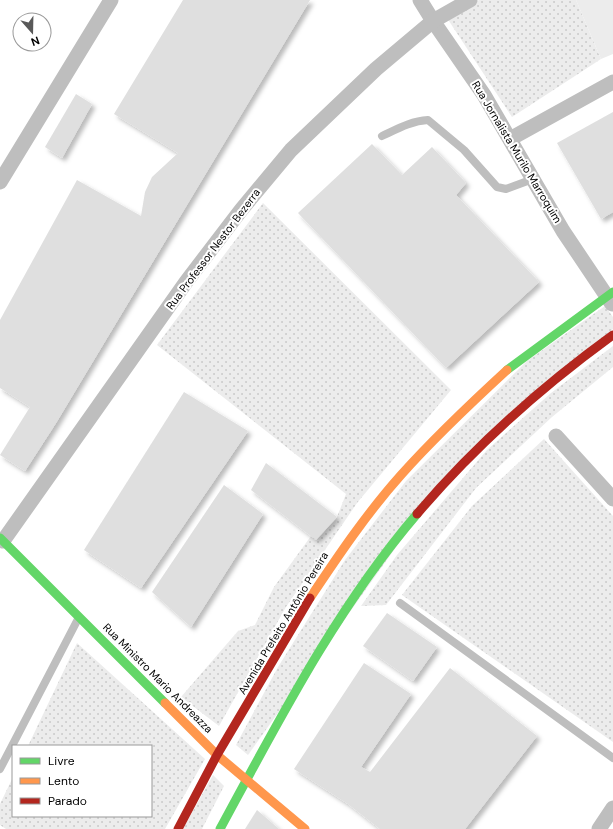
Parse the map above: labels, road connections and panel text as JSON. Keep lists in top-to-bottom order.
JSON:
{
  "streets": {
    "street": [
      "Rua Jornalista Murilo Marroquim",
      "Rua Professor Nestor Bezerra",
      "Avenida Prefeito Antônio Pereira",
      "Rua Ministro Mario Andreazza"
    ]
  },
  "crossings": [
    ["Rua Jornalista Murilo Marroquim", "Rua Professor Nestor Bezerra"],
    ["Rua Jornalista Murilo Marroquim", "Avenida Prefeito Antônio Pereira"],
    ["Rua Professor Nestor Bezerra", "Rua Ministro Mario Andreazza"],
    ["Avenida Prefeito Antônio Pereira", "Rua Ministro Mario Andreazza"]
  ],
  "legend": ["Livre", "Lento", "Parado"],
  "north": "bottom"
}
